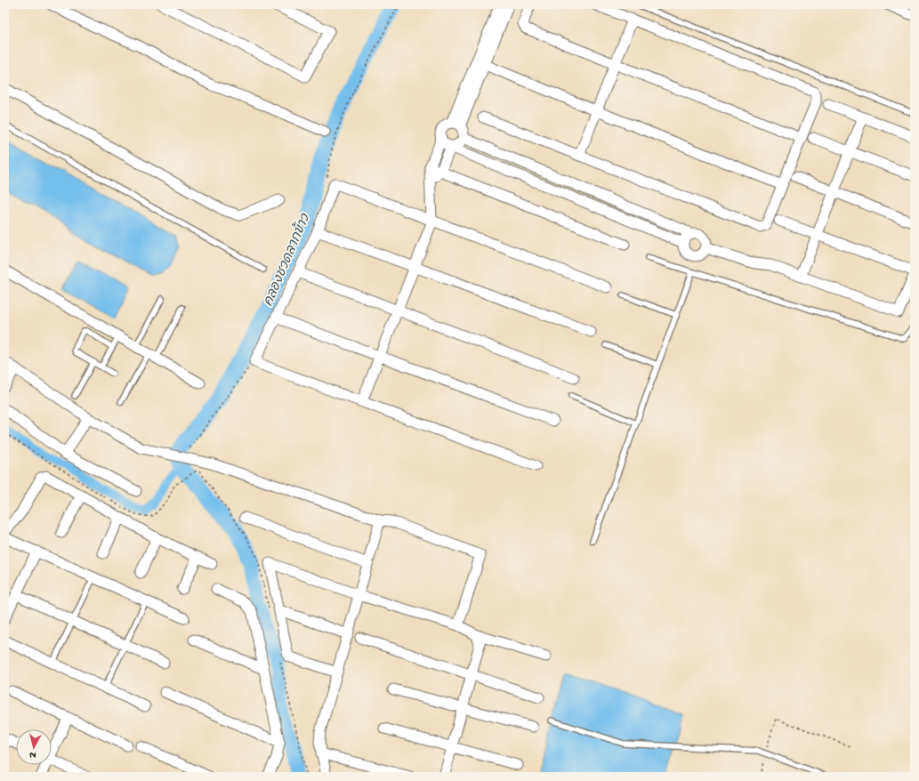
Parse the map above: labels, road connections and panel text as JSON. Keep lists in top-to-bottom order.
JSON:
{
  "water": ["คลองชวดลากข้าว"],
  "north": "bottom"
}
